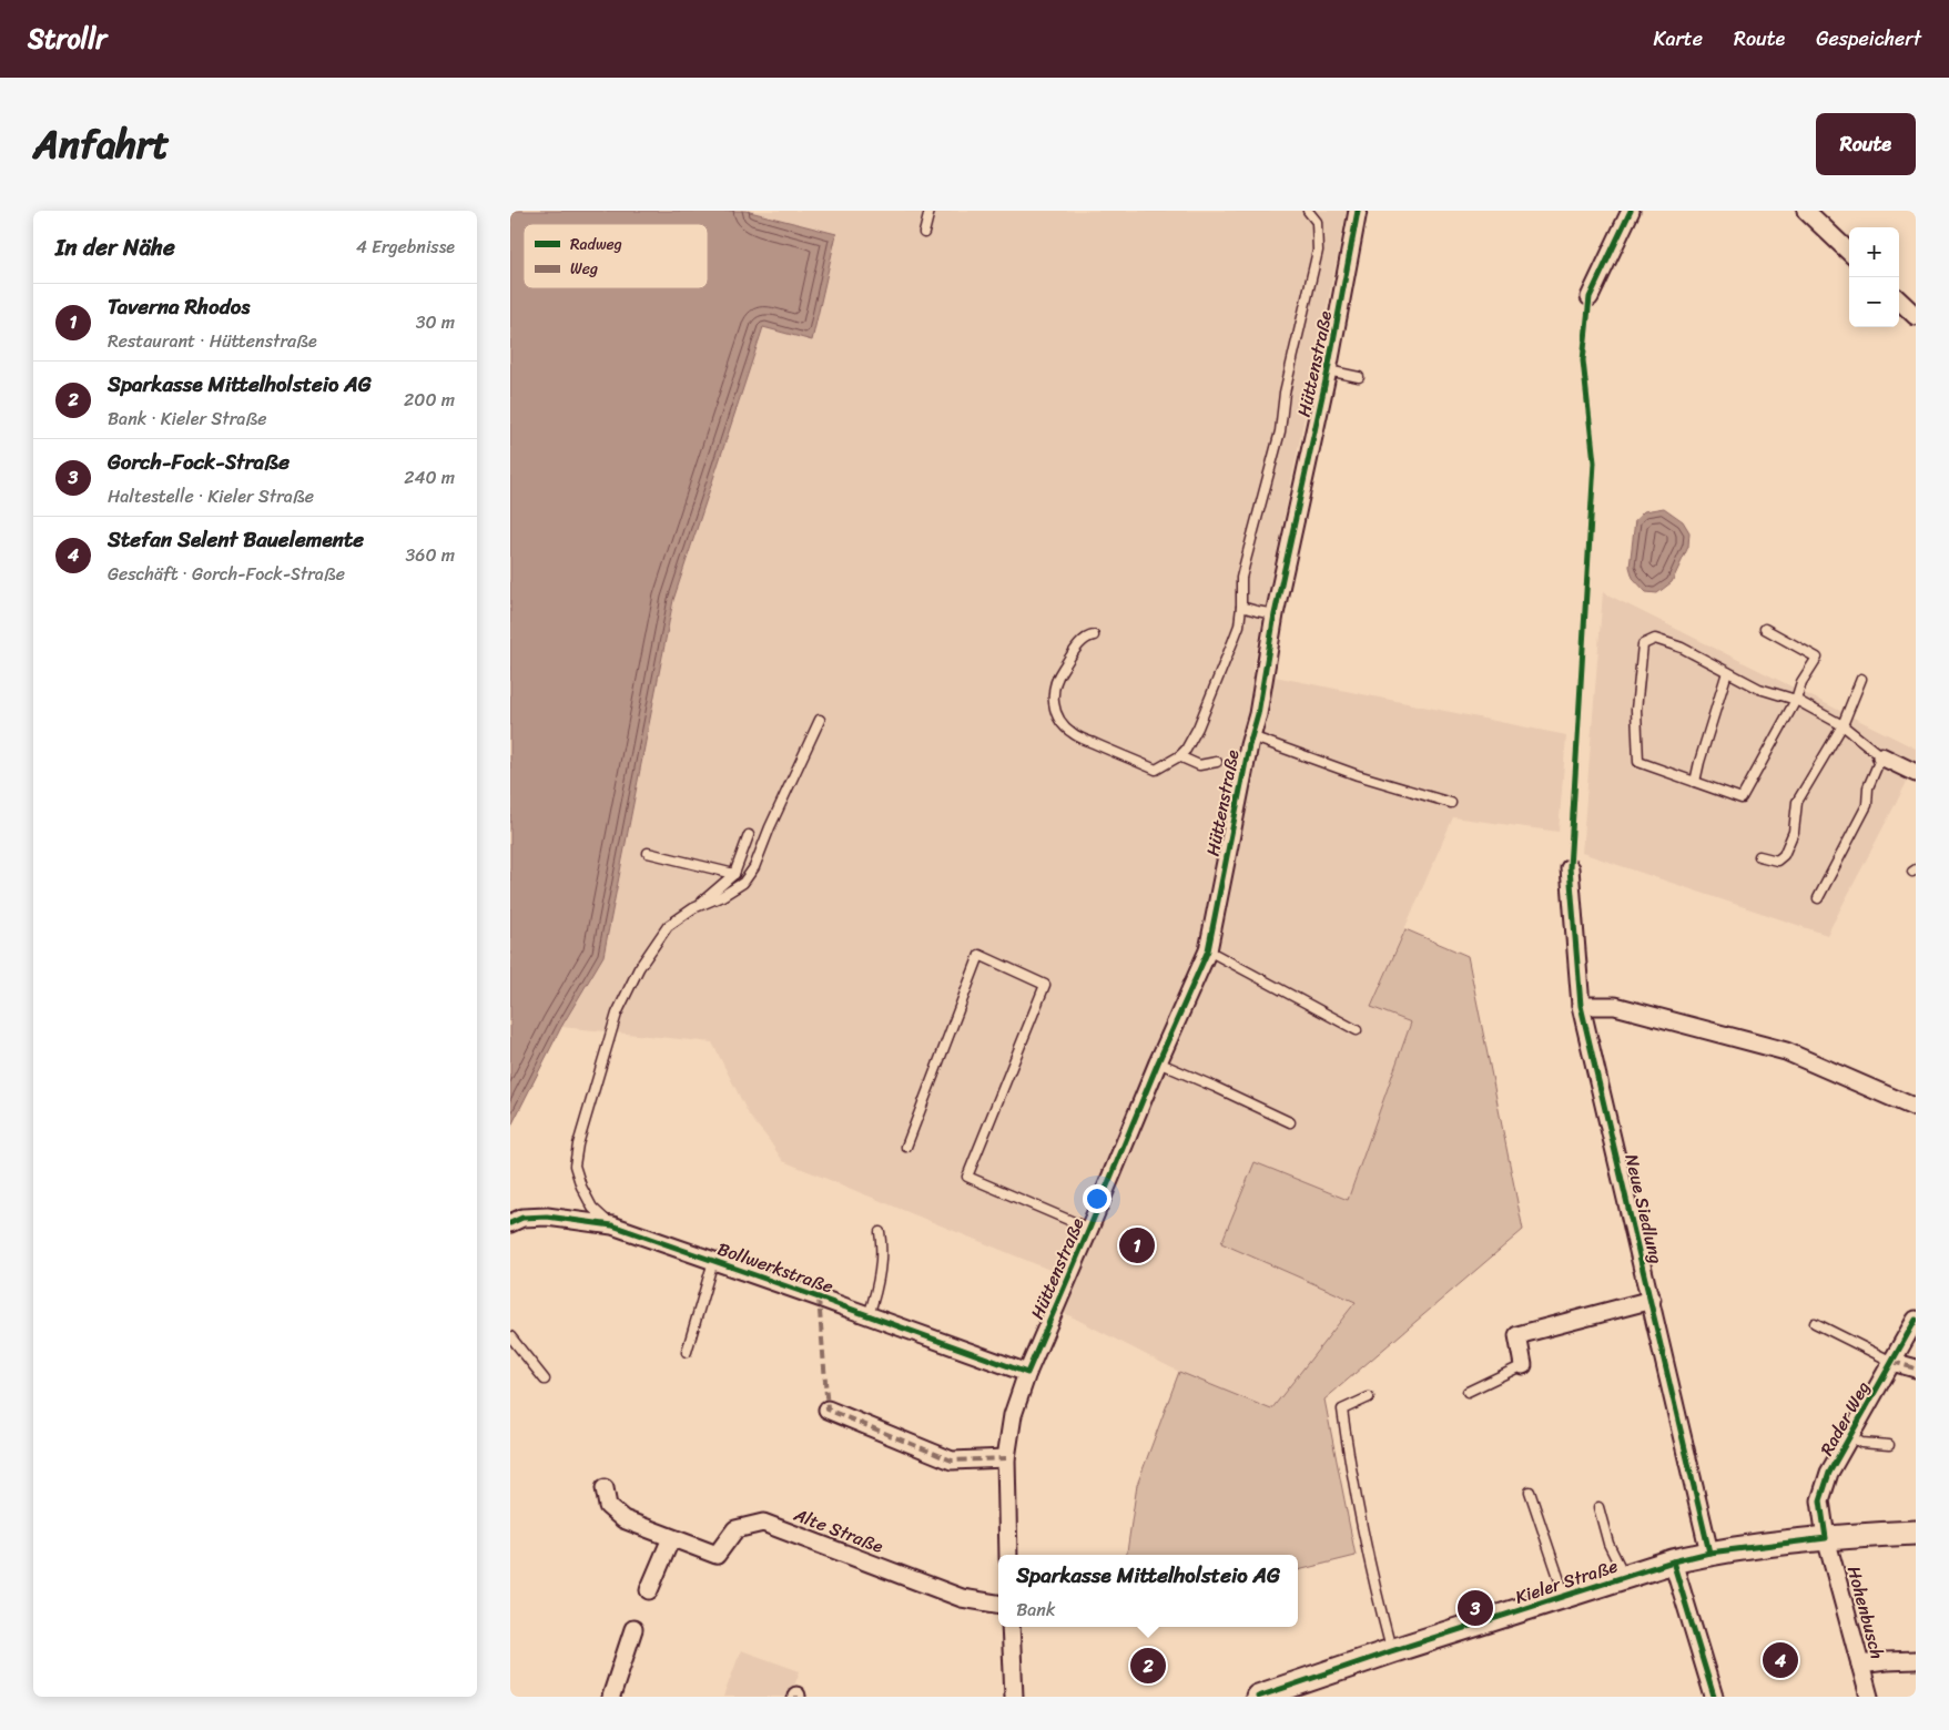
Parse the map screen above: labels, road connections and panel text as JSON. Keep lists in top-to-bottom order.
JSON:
{
  "streets": {
    "main road": ["Kieler Straße"],
    "street": [
      "Hüttenstraße",
      "Neue Siedlung",
      "Bollwerkstraße",
      "Rader Weg",
      "Alte Straße",
      "Hohenbusch"
    ]
  },
  "crossings": [
    ["Hüttenstraße", "Bollwerkstraße"],
    ["Neue Siedlung", "Kieler Straße"],
    ["Rader Weg", "Kieler Straße"],
    ["Rader Weg", "Hohenbusch"],
    ["Kieler Straße", "Hohenbusch"]
  ],
  "legend": ["Radweg", "Weg"],
  "page": {
    "header": "Strollr",
    "nav": ["Karte", "Route", "Gespeichert"],
    "title": "Anfahrt",
    "buttons": "Route",
    "heading": ["In der Nähe", "4 Ergebnisse"],
    "map_buttons": ["+", "−"],
    "list": [
      {
        "mark": "1",
        "name": "Taverna Rhodos",
        "note": "Restaurant · Hüttenstraße",
        "value": "30 m"
      },
      {
        "mark": "2",
        "name": "Sparkasse Mittelholsteio AG",
        "note": "Bank · Kieler Straße",
        "value": "200 m"
      },
      {
        "mark": "3",
        "name": "Gorch-Fock-Straße",
        "note": "Haltestelle · Kieler Straße",
        "value": "240 m"
      },
      {
        "mark": "4",
        "name": "Stefan Selent Bauelemente",
        "note": "Geschäft · Gorch-Fock-Straße",
        "value": "360 m"
      }
    ],
    "pins": [
      "1",
      "3",
      "4",
      "2"
    ],
    "popup": ["Sparkasse Mittelholsteio AG", "Bank"]
  }
}
